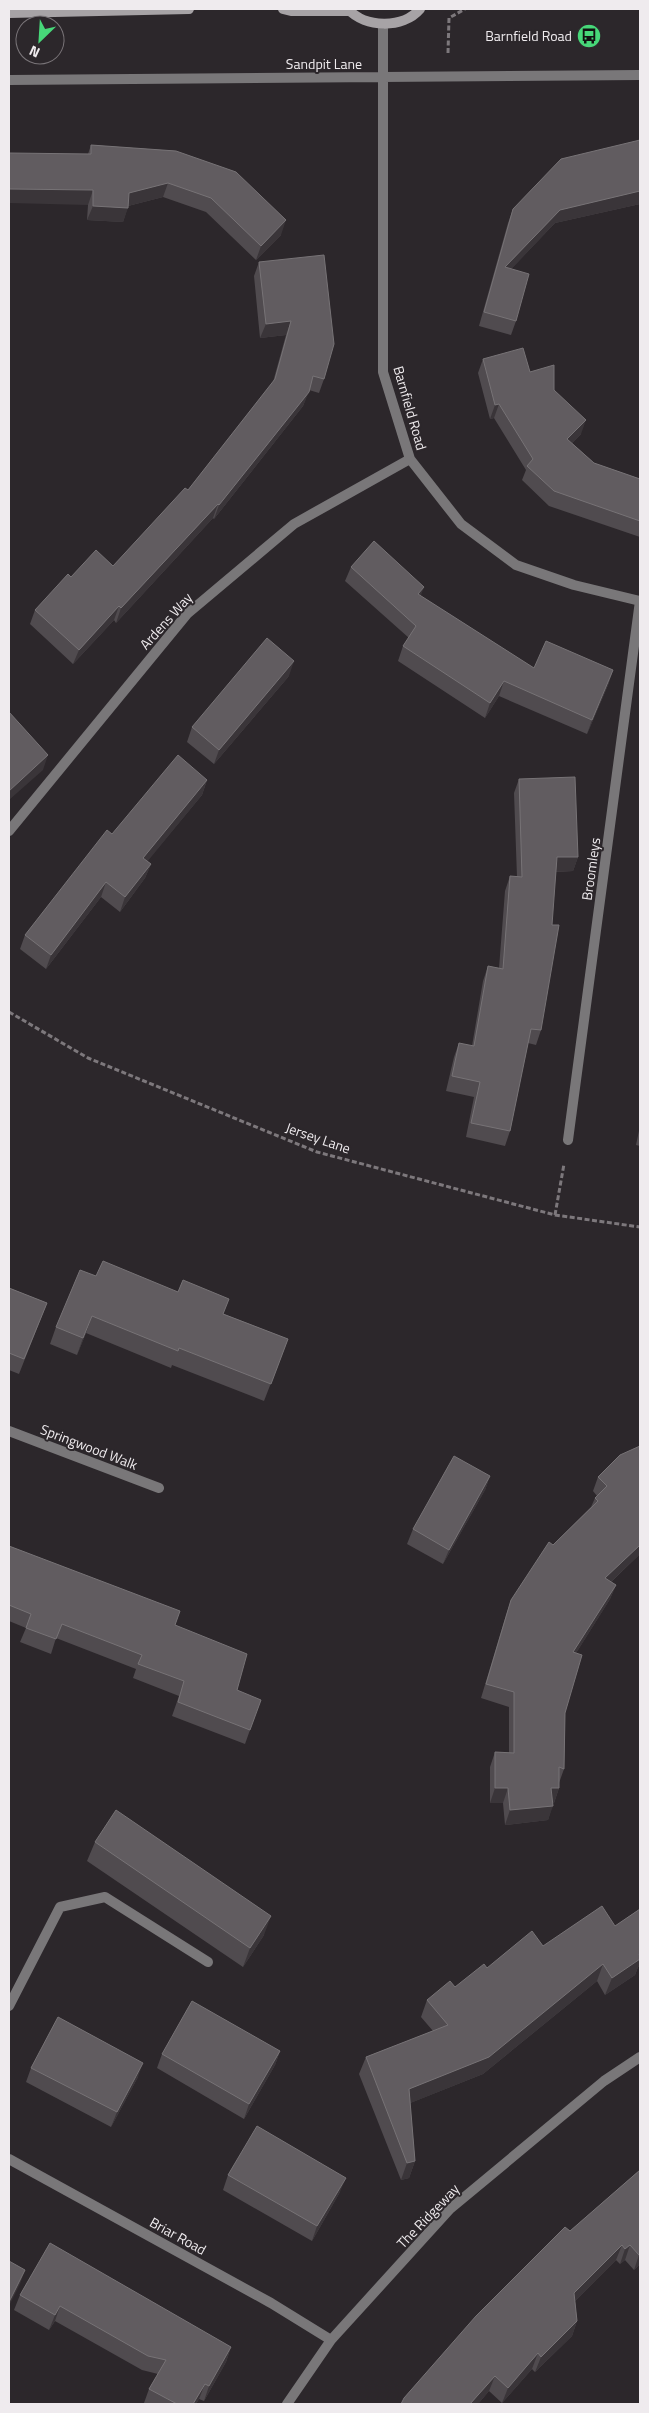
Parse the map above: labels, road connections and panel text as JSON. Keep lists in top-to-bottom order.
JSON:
{
  "streets": {
    "street": [
      "Sandpit Lane",
      "Barnfield Road",
      "Ardens Way",
      "Broomleys",
      "Springwood Walk",
      "The Ridgeway",
      "Briar Road"
    ],
    "path": ["Jersey Lane"]
  },
  "crossings": [
    ["Sandpit Lane", "Barnfield Road"],
    ["Barnfield Road", "Ardens Way"],
    ["Barnfield Road", "Broomleys"],
    ["The Ridgeway", "Briar Road"]
  ],
  "places": {
    "bus stop": ["Barnfield Road"]
  },
  "north": "bottom left"
}
